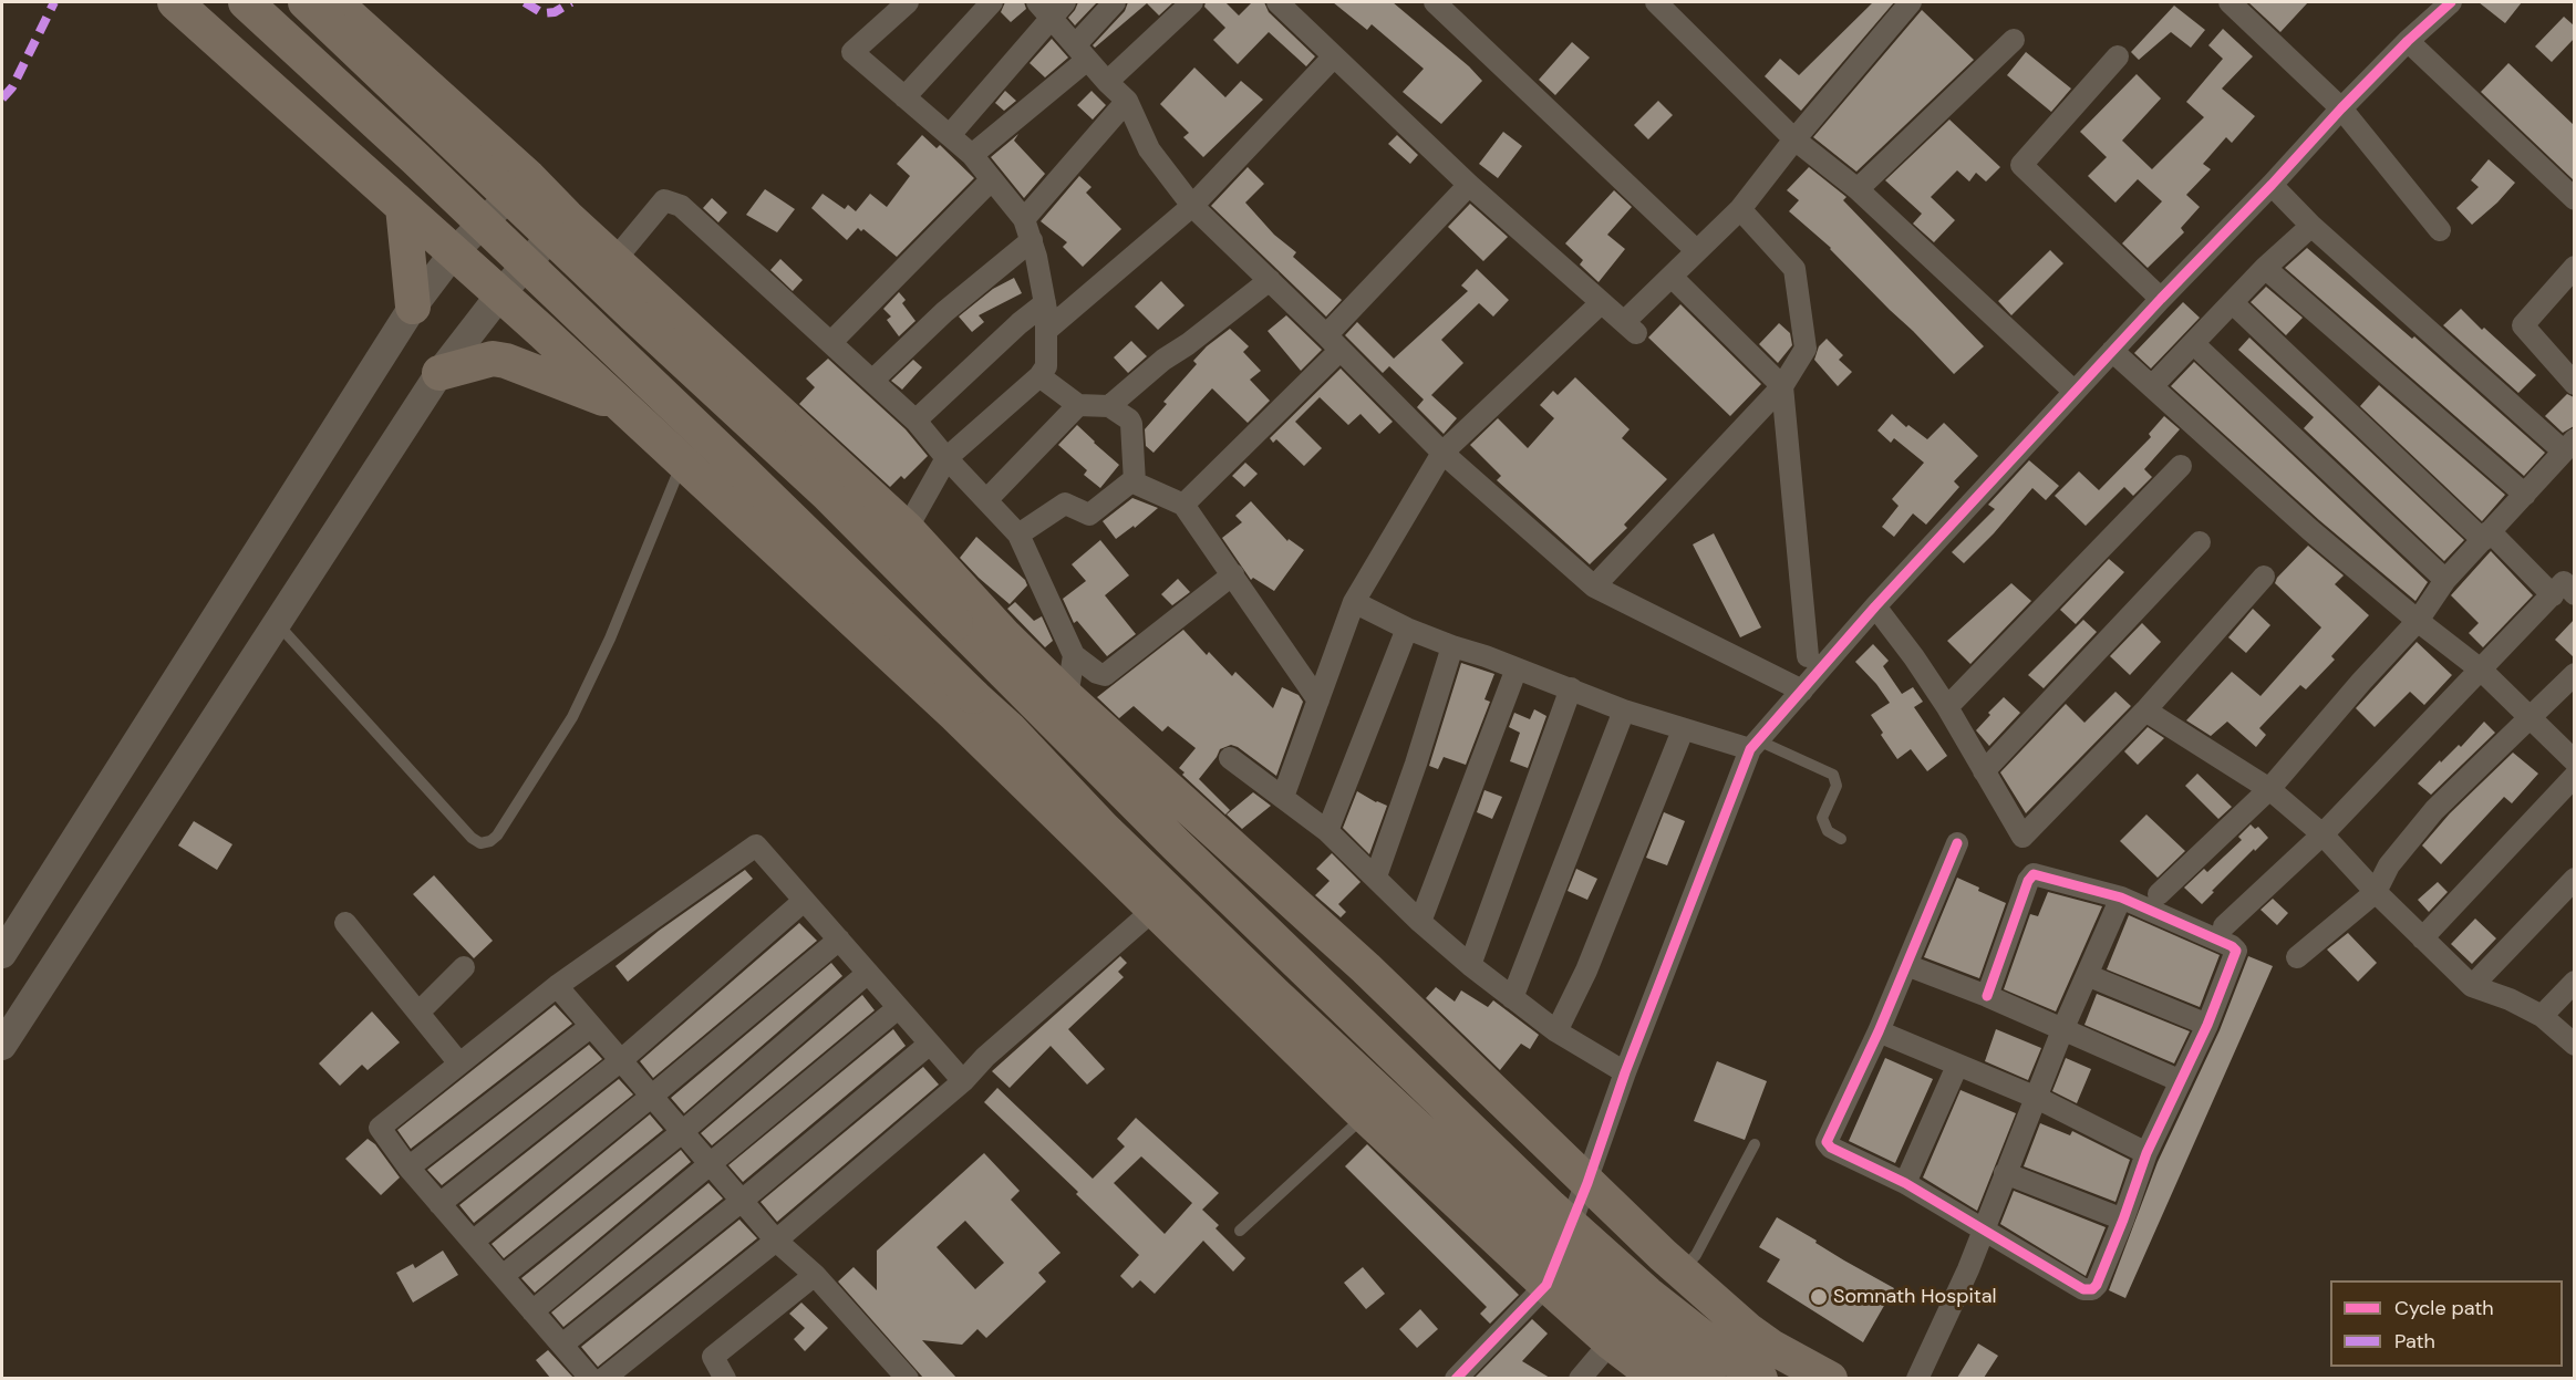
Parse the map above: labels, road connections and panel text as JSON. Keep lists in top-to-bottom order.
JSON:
{
  "places": ["Somnath Hospital"],
  "legend": ["Cycle path", "Path"]
}
